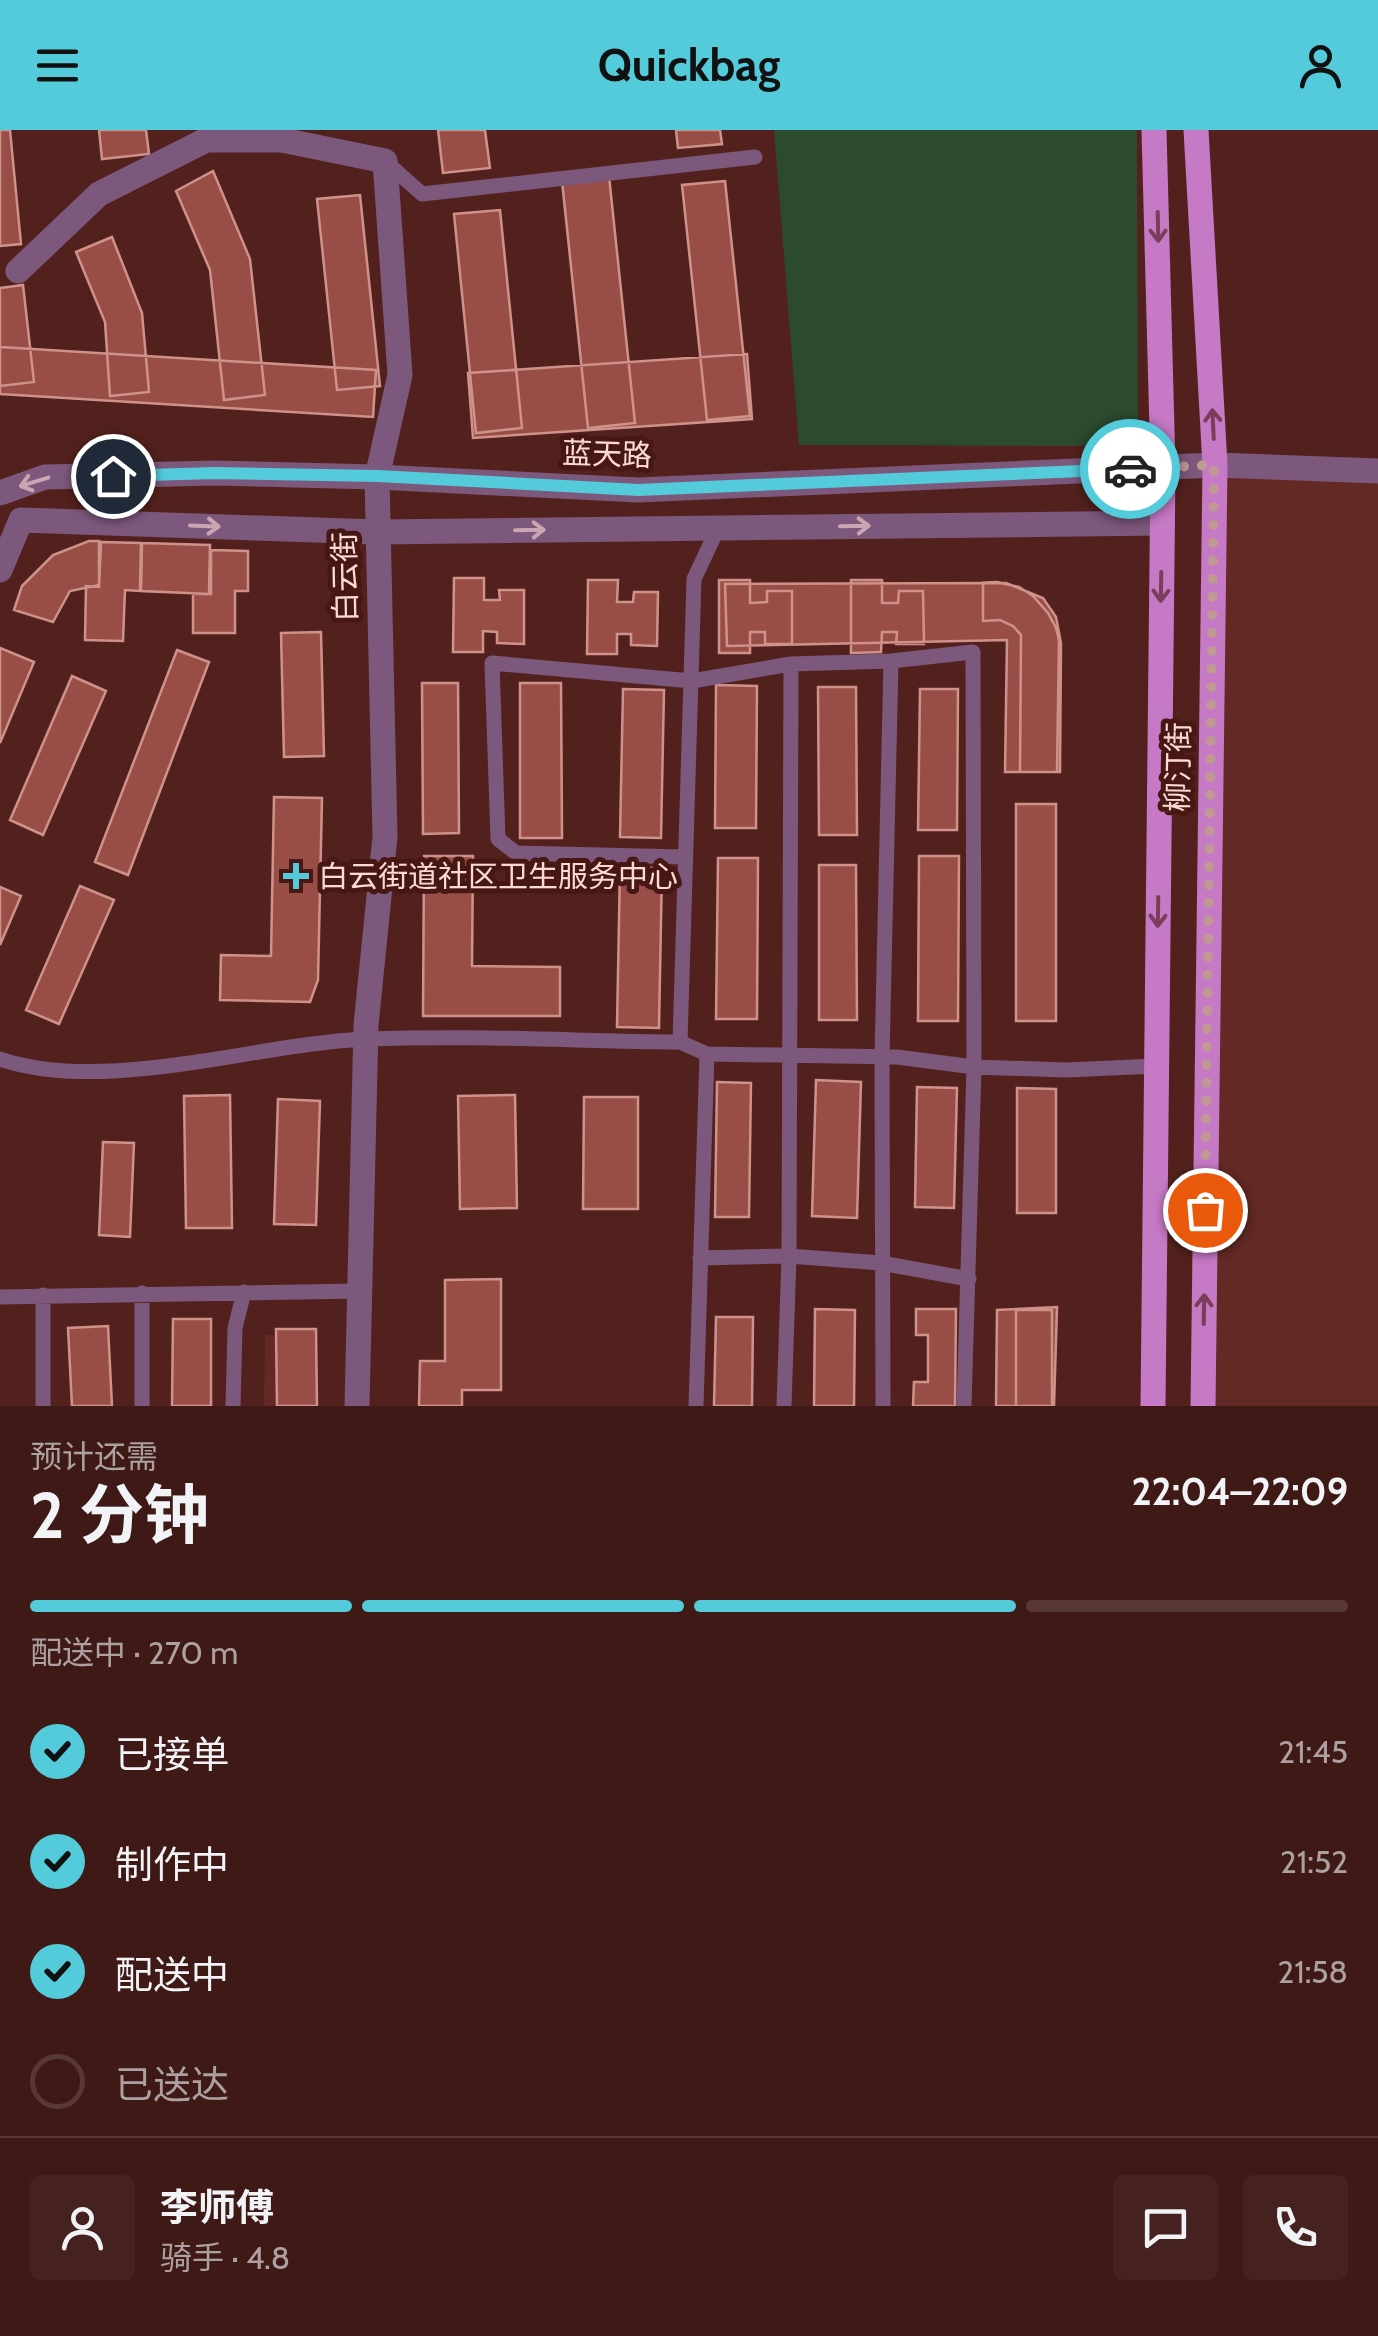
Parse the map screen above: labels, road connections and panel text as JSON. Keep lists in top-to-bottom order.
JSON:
{
  "streets": {
    "main road": ["柳汀街"],
    "street": ["蓝天路", "白云街"]
  },
  "crossings": [
    ["蓝天路", "白云街"],
    ["蓝天路", "柳汀街"]
  ],
  "places": {
    "health": ["白云街道社区卫生服务中心"]
  },
  "page": {
    "header": "Quickbag",
    "heading": ["2 分钟", "预计还需", "22:04–22:09"],
    "panel": ["李师傅", "骑手 · 4.8"],
    "bar": "配送中 · 270 m",
    "list": [
      ["已接单", "21:45"],
      ["制作中", "21:52"],
      ["配送中", "21:58"],
      "已送达"
    ]
  }
}
